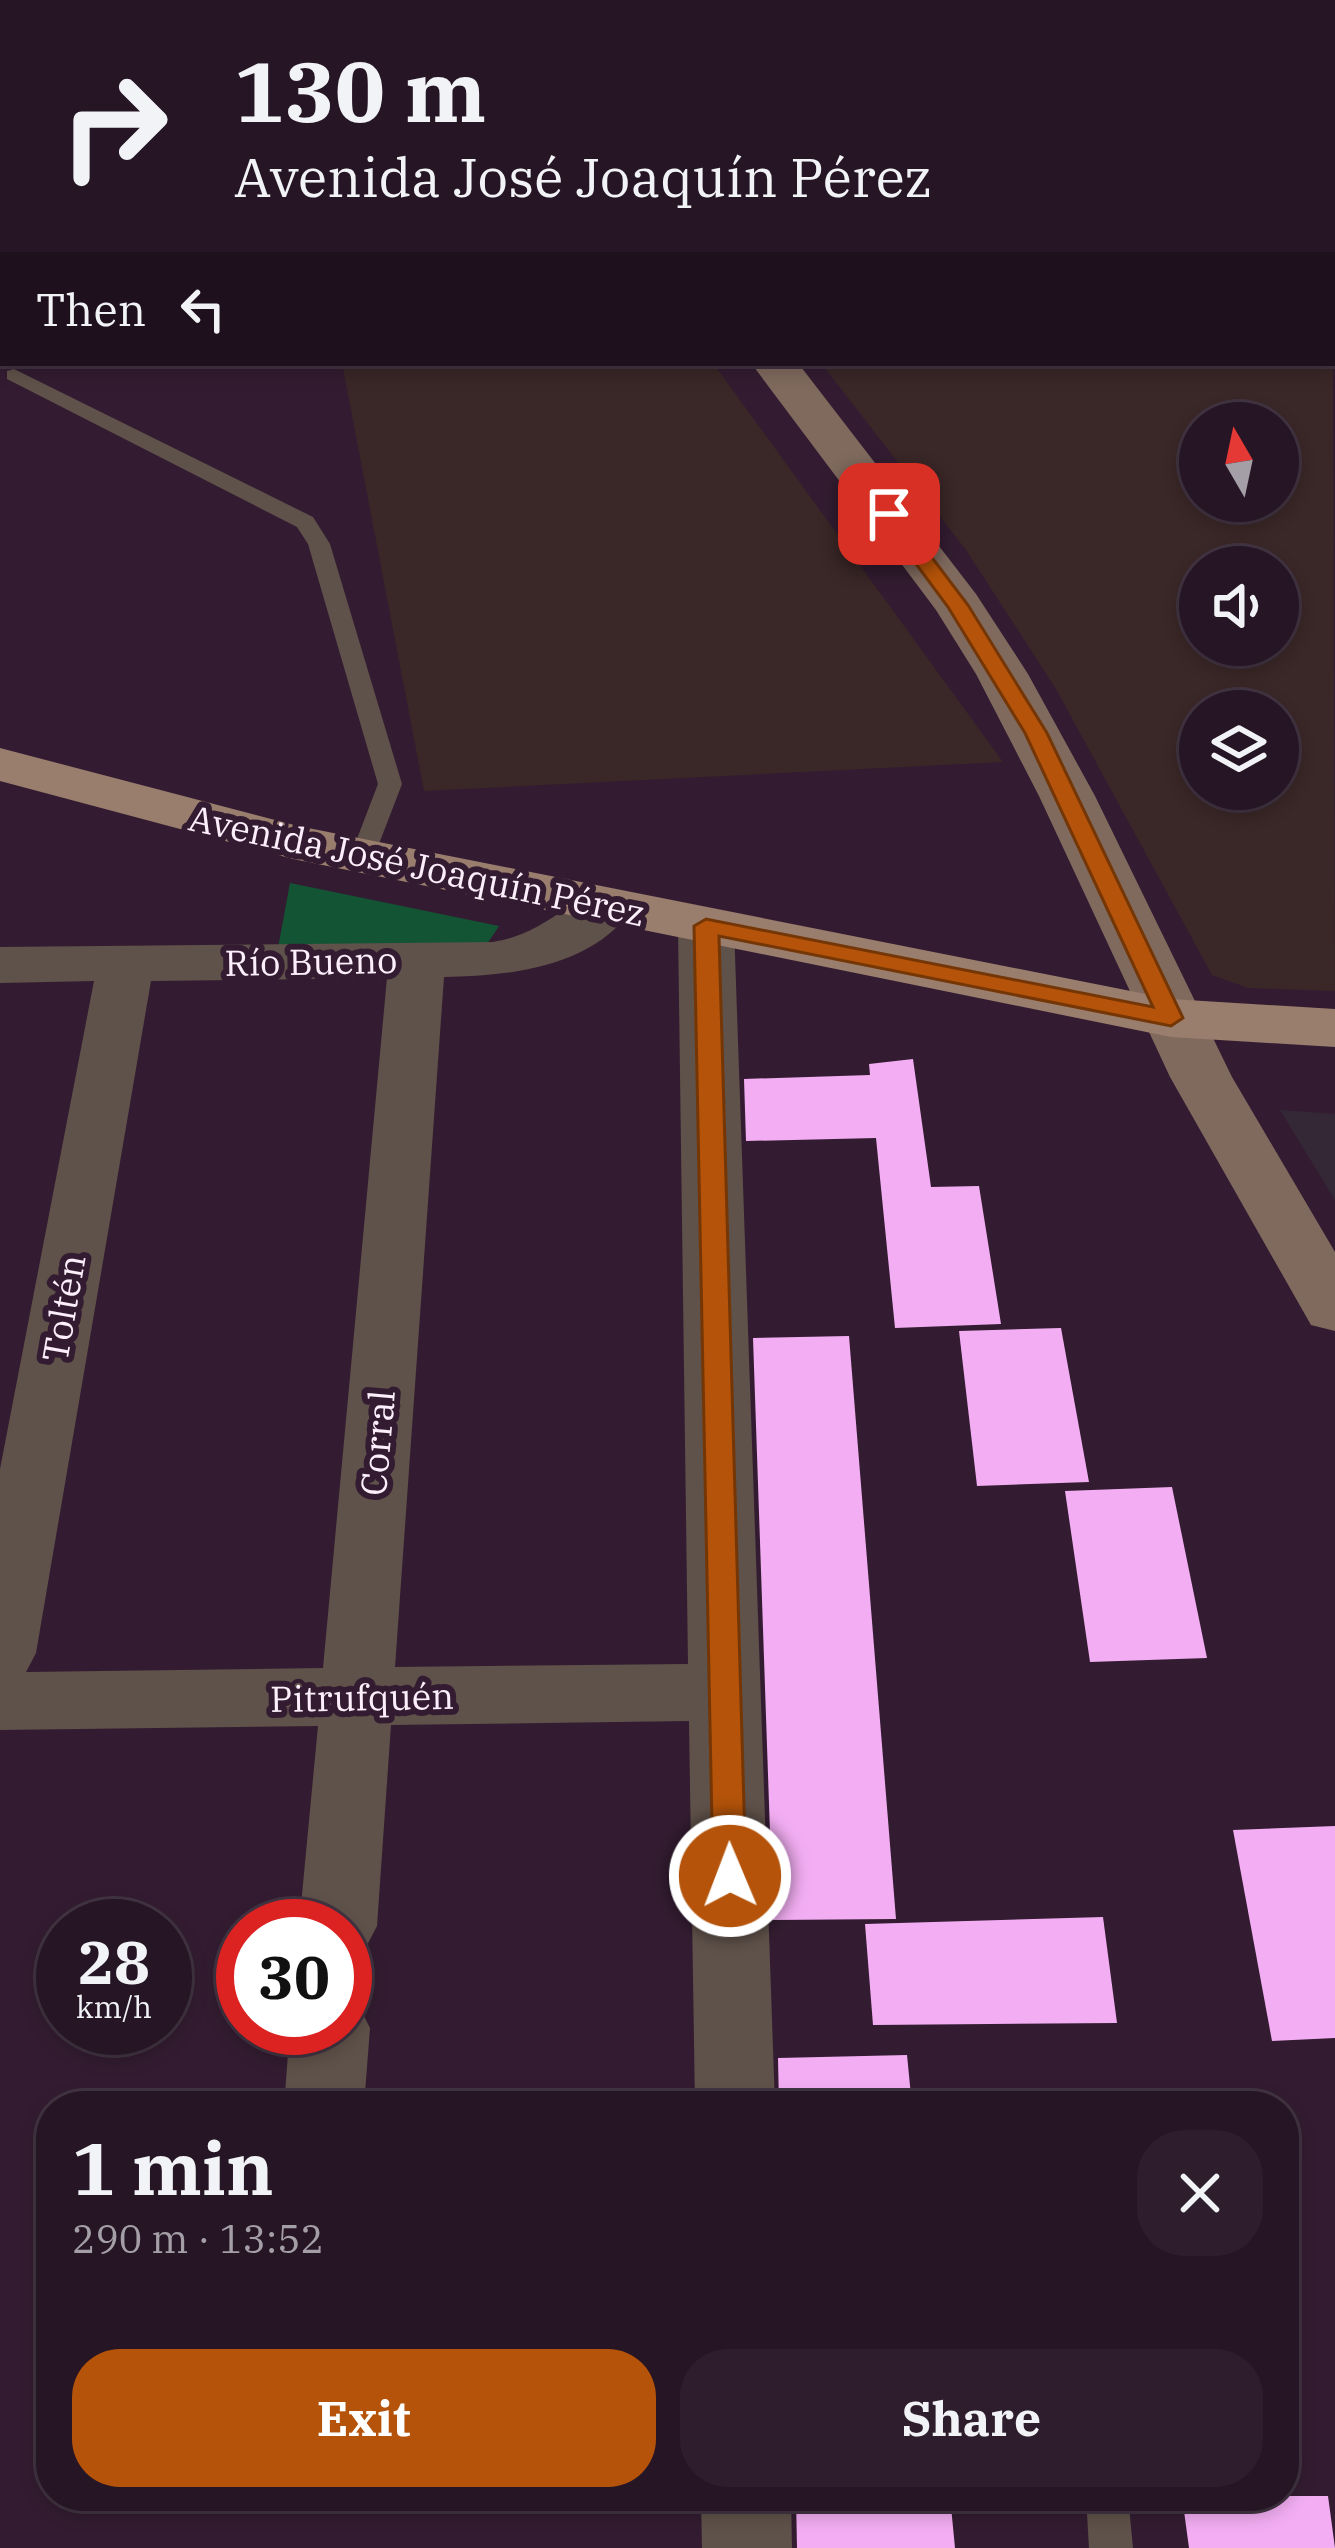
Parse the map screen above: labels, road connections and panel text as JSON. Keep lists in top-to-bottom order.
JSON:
{
  "streets": {
    "main road": ["Avenida José Joaquín Pérez"],
    "street": [
      "Río Bueno",
      "Toltén",
      "Corral",
      "Pitrufquén"
    ]
  },
  "crossings": [
    ["Avenida José Joaquín Pérez", "Río Bueno"],
    ["Río Bueno", "Toltén"],
    ["Río Bueno", "Corral"],
    ["Corral", "Pitrufquén"]
  ],
  "north": "top",
  "page": {
    "turn": ["130 m", "Avenida José Joaquín Pérez"],
    "then": "Then",
    "speed": "28 km/h",
    "limit": "30",
    "heading": ["1 min", "290 m · 13:52"],
    "buttons": ["Exit", "Share"]
  }
}
